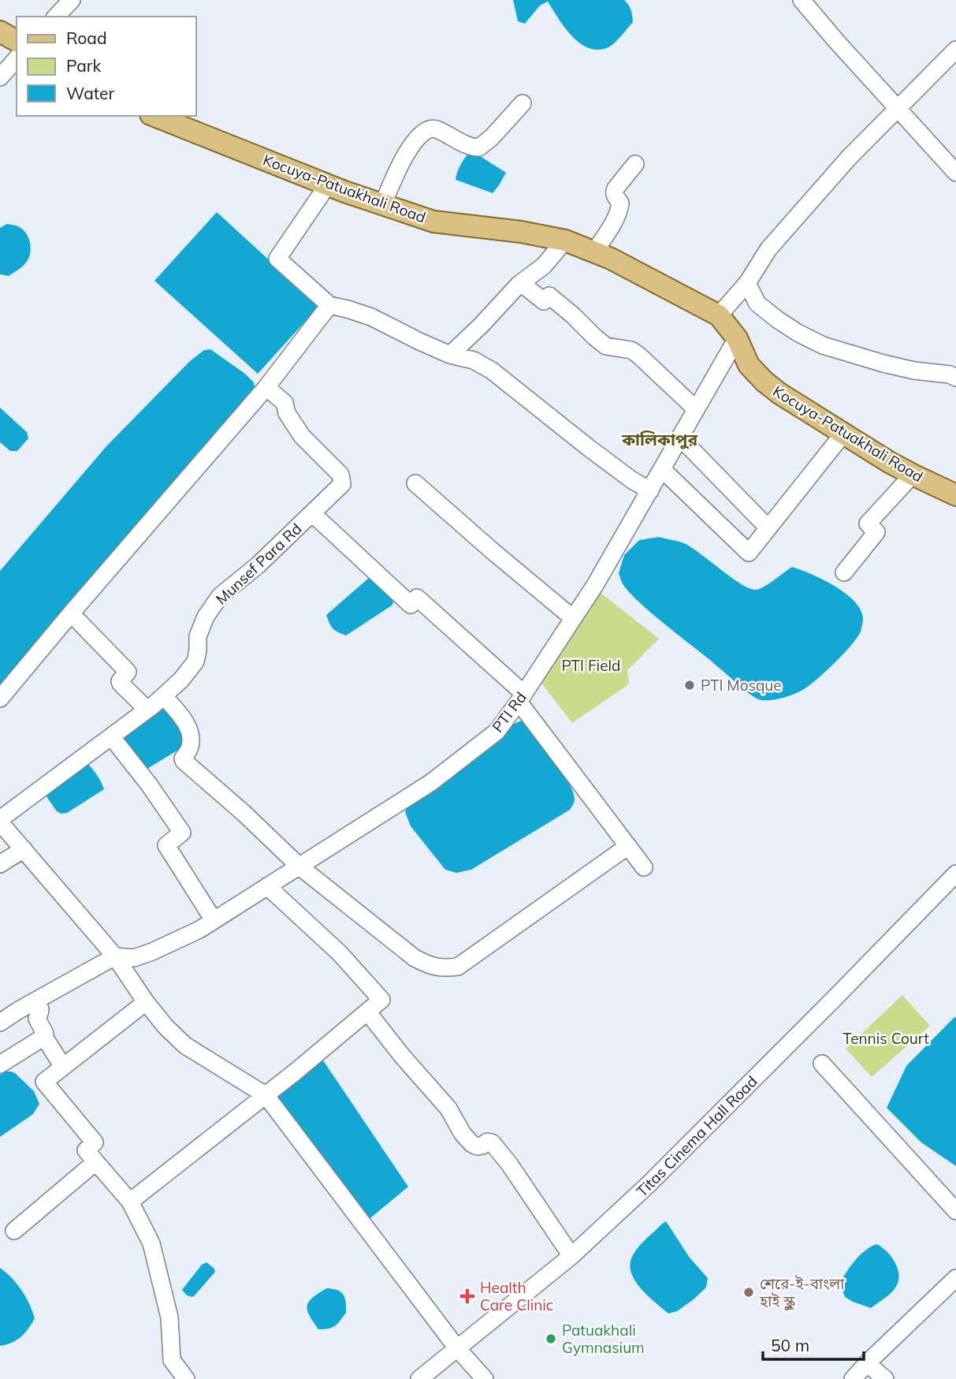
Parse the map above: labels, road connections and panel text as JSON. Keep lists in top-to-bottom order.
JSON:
{
  "streets": {
    "main road": ["Kocuya-Patuakhali Road"],
    "street": ["Munsef Para Rd", "PTI Rd", "Titas Cinema Hall Road"]
  },
  "crossings": [
    ["Kocuya-Patuakhali Road", "PTI Rd"]
  ],
  "districts": ["কালিকাপুর"],
  "parks": ["PTI Field", "Tennis Court"],
  "places": {
    "other": ["PTI Mosque", "শেরে-ই-বাংলা হাই স্কুল", "Patuakhali Gymnasium"],
    "health": ["Health Care Clinic"]
  },
  "legend": ["Road", "Park", "Water"],
  "scale_bar": "50 m"
}
